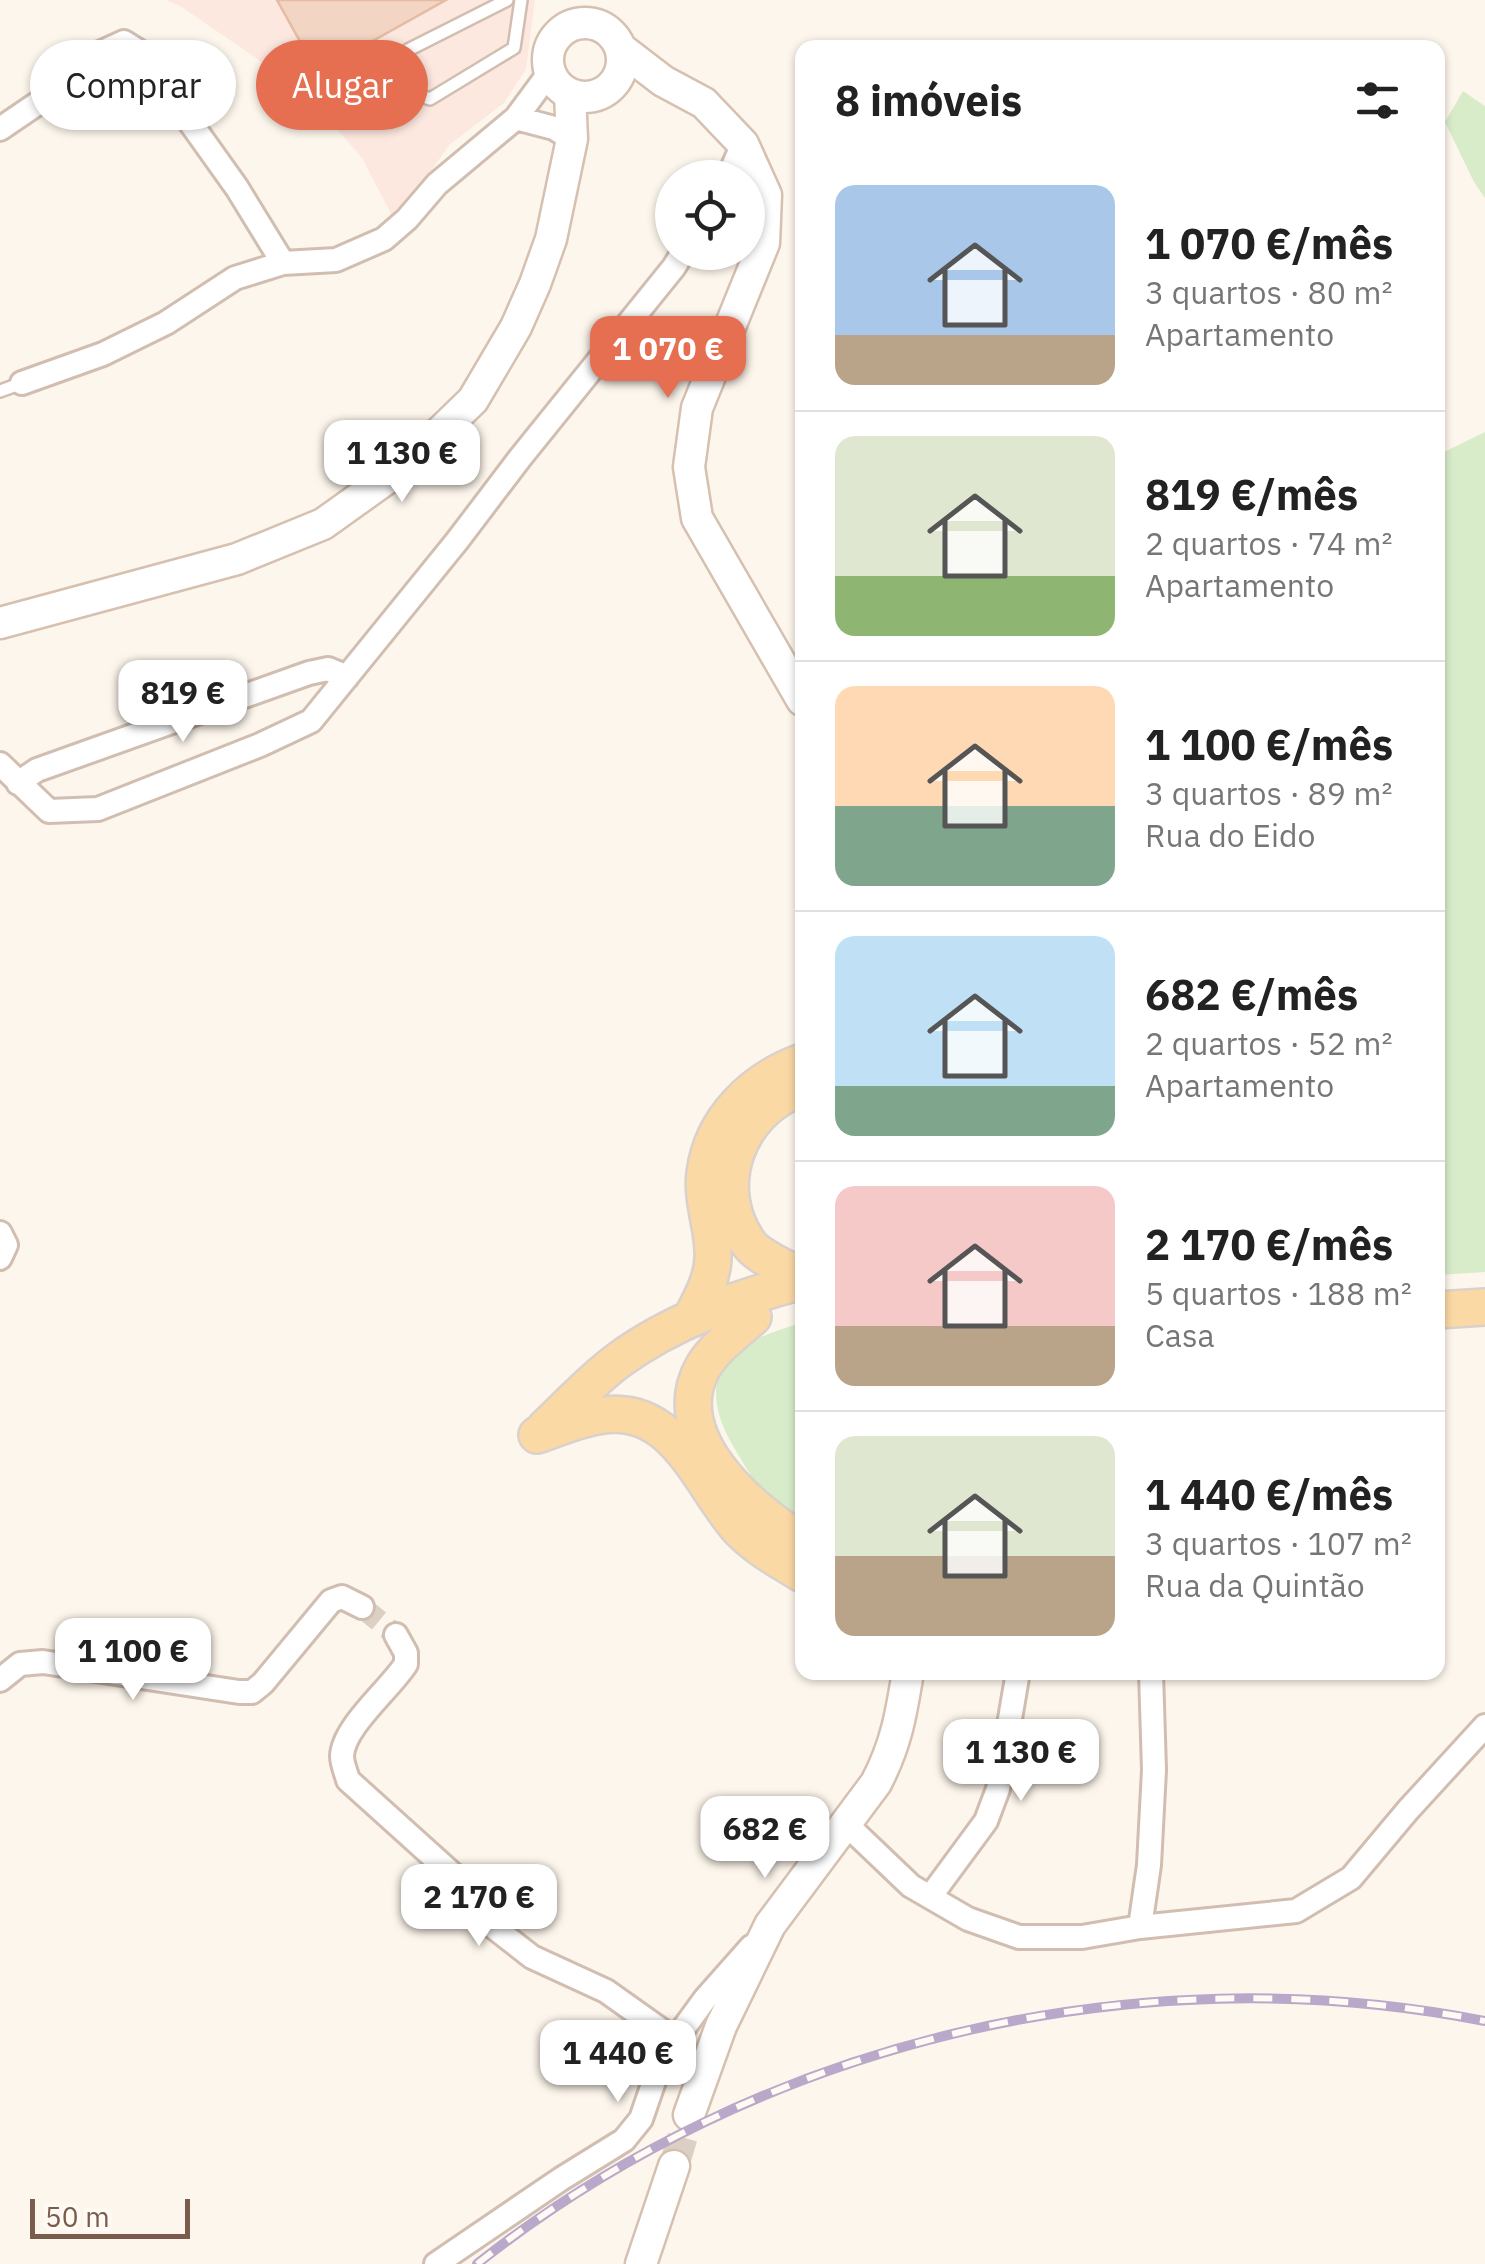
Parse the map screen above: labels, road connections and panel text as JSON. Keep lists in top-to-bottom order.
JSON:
{
  "scale_bar": "50 m",
  "page": {
    "chip": ["Comprar", "Alugar"],
    "heading": "8 imóveis",
    "list": [
      {
        "name": "1 070 €/mês",
        "note": "3 quartos · 80 m² · Apartamento"
      },
      {
        "name": "819 €/mês",
        "note": "2 quartos · 74 m² · Apartamento"
      },
      {
        "name": "1 100 €/mês",
        "note": "3 quartos · 89 m² · Rua do Eido"
      },
      {
        "name": "682 €/mês",
        "note": "2 quartos · 52 m² · Apartamento"
      },
      {
        "name": "2 170 €/mês",
        "note": "5 quartos · 188 m² · Casa"
      },
      {
        "name": "1 440 €/mês",
        "note": "3 quartos · 107 m² · Rua da Quintão"
      }
    ],
    "price": [
      "1 070 €",
      "1 130 €",
      "819 €",
      "1 100 €",
      "1 130 €",
      "682 €",
      "2 170 €",
      "1 440 €"
    ],
    "scale": "50 m"
  }
}
